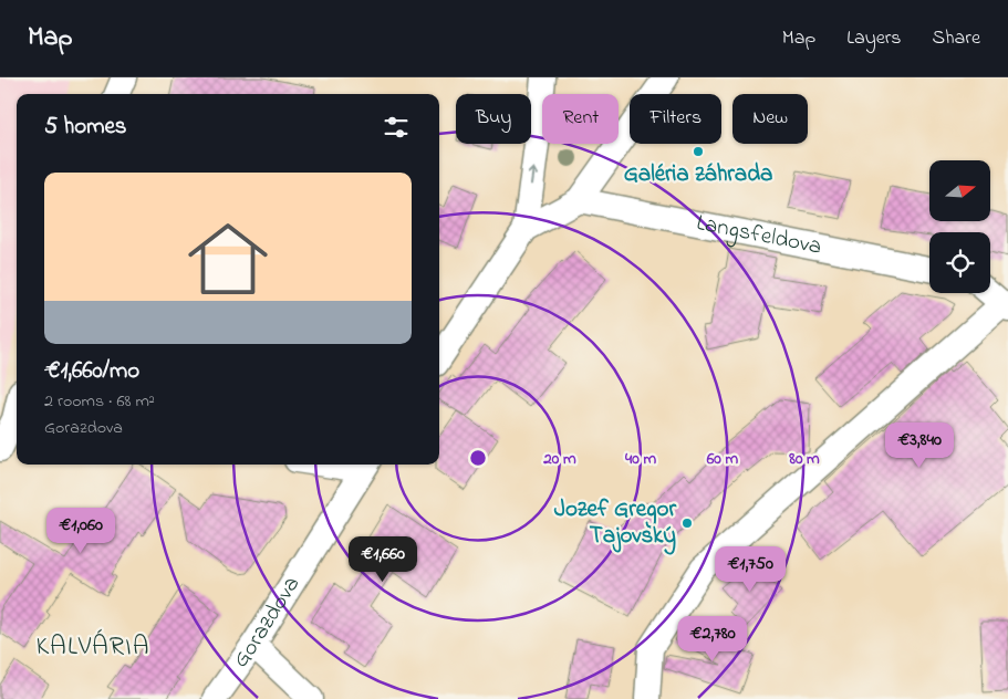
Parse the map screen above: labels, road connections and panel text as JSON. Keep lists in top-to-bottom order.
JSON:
{
  "streets": {
    "street": ["Langsfeldova", "Gorazdova"]
  },
  "districts": ["KALVÁRIA"],
  "places": ["Galéria záhrada", "Jozef Gregor Tajovský"],
  "north": "right",
  "page": {
    "header": "Map",
    "nav": ["Map", "Layers", "Share"],
    "chip": [
      "Buy",
      "Rent",
      "Filters",
      "New"
    ],
    "heading": "5 homes",
    "list": [
      {
        "name": "€1,660/mo",
        "note": "2 rooms · 68 m² · Gorazdova"
      }
    ],
    "price": [
      "€3,840",
      "€1,060",
      "€1,660",
      "€1,750",
      "€2,780"
    ]
  },
  "rings": [
    "20 m",
    "40 m",
    "60 m",
    "80 m"
  ]
}
